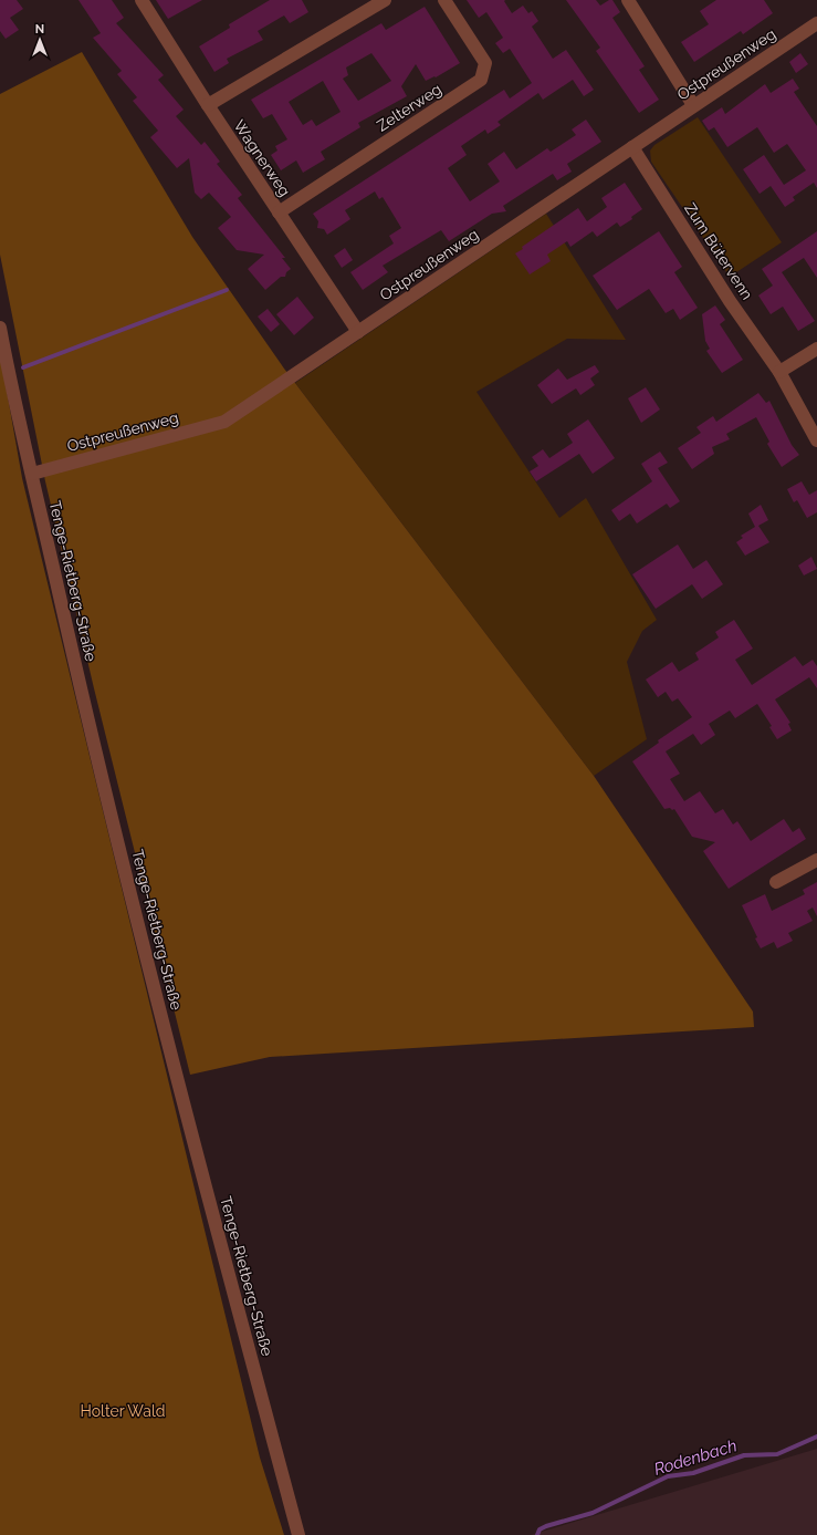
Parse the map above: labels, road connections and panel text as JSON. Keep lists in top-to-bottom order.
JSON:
{
  "streets": {
    "street": [
      "Ostpreußenweg",
      "Zelterweg",
      "Wagnerweg",
      "Zum Bütervenn",
      "Tenge-Rietberg-Straße"
    ]
  },
  "crossings": [
    ["Ostpreußenweg", "Wagnerweg"],
    ["Ostpreußenweg", "Zum Bütervenn"],
    ["Ostpreußenweg", "Tenge-Rietberg-Straße"],
    ["Zelterweg", "Wagnerweg"]
  ],
  "water": ["Rodenbach"],
  "parks": ["Holter Wald"],
  "north": "top"
}
